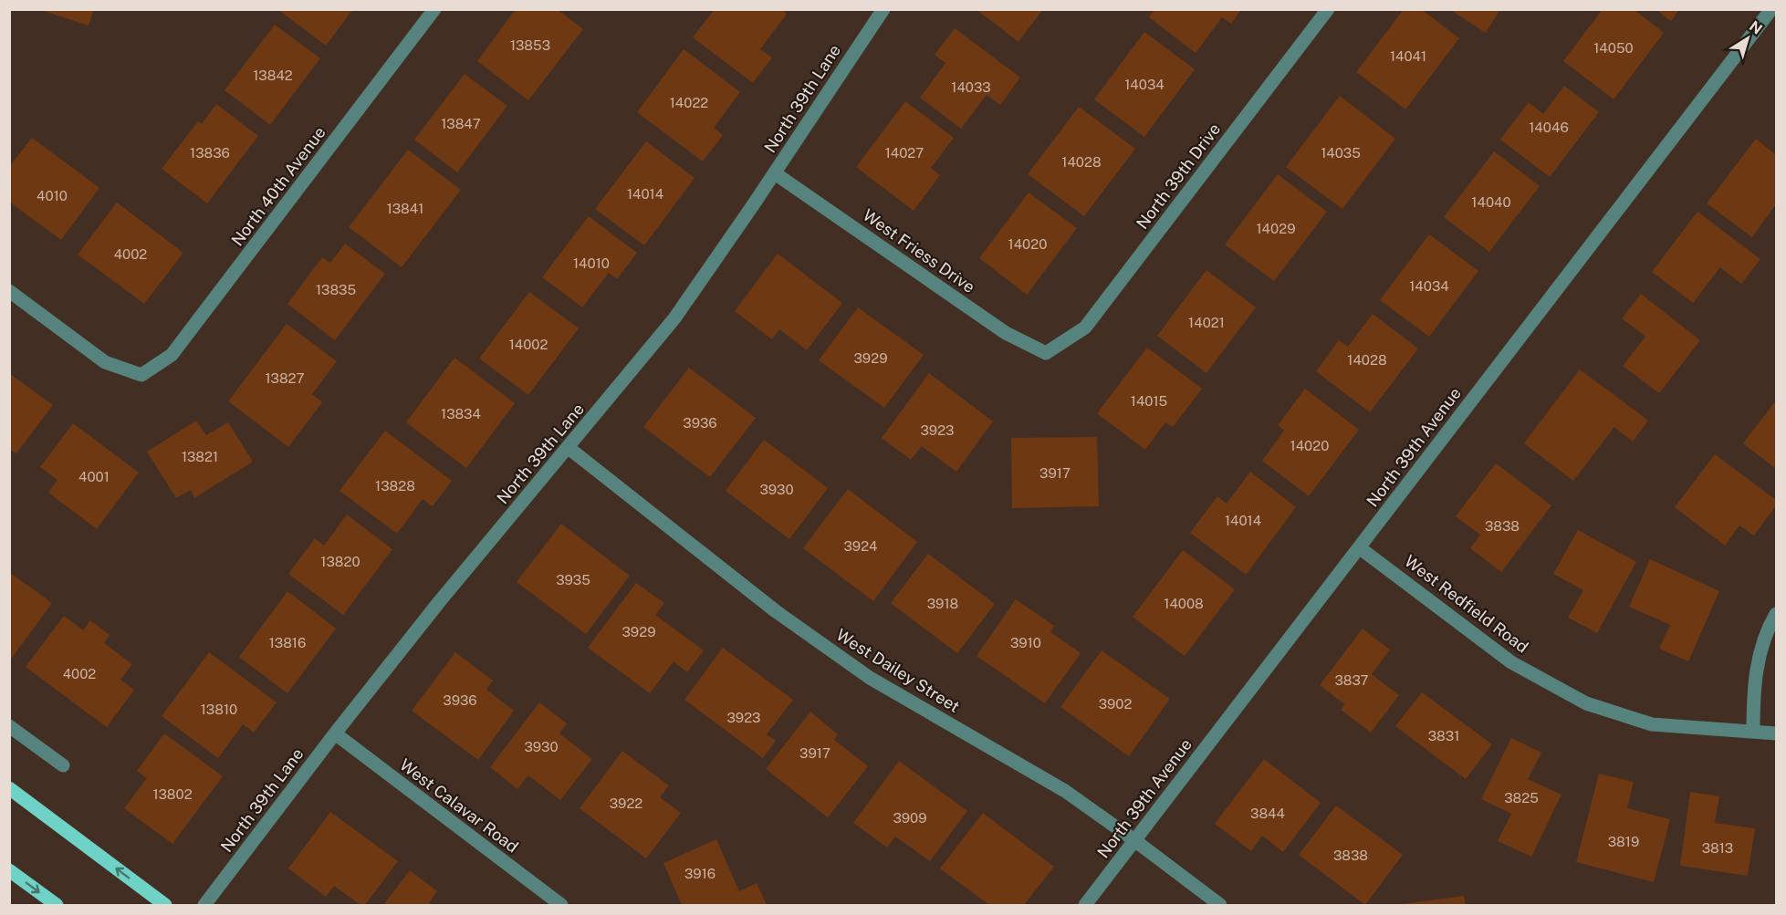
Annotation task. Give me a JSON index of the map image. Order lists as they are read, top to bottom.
{
  "streets": {
    "street": [
      "North 39th Lane",
      "North 39th Drive",
      "North 40th Avenue",
      "West Friess Drive",
      "North 39th Avenue",
      "West Redfield Road",
      "West Dailey Street",
      "West Calavar Road"
    ]
  },
  "crossings": [
    ["North 39th Lane", "West Friess Drive"],
    ["North 39th Lane", "West Dailey Street"],
    ["North 39th Lane", "West Calavar Road"],
    ["North 39th Drive", "West Friess Drive"],
    ["North 39th Avenue", "West Redfield Road"],
    ["North 39th Avenue", "West Dailey Street"]
  ],
  "house_numbers": [
    "13853",
    "14050",
    "14041",
    "13842",
    "14034",
    "14033",
    "14022",
    "13847",
    "14046",
    "13836",
    "14027",
    "14035",
    "14028",
    "14014",
    "4010",
    "14040",
    "13841",
    "14029",
    "14020",
    "4002",
    "14010",
    "14034",
    "13835",
    "14021",
    "14002",
    "3929",
    "14028",
    "13827",
    "14015",
    "13834",
    "3936",
    "3923",
    "14020",
    "13821",
    "3917",
    "4001",
    "13828",
    "3930",
    "14014",
    "3838",
    "3924",
    "13820",
    "3935",
    "3918",
    "14008",
    "3929",
    "13816",
    "3910",
    "4002",
    "3837",
    "3936",
    "3902",
    "13810",
    "3923",
    "3831",
    "3930",
    "3917",
    "13802",
    "3825",
    "3922",
    "3844",
    "3909",
    "3819",
    "3813",
    "3838",
    "3916"
  ],
  "north": "top right"
}
